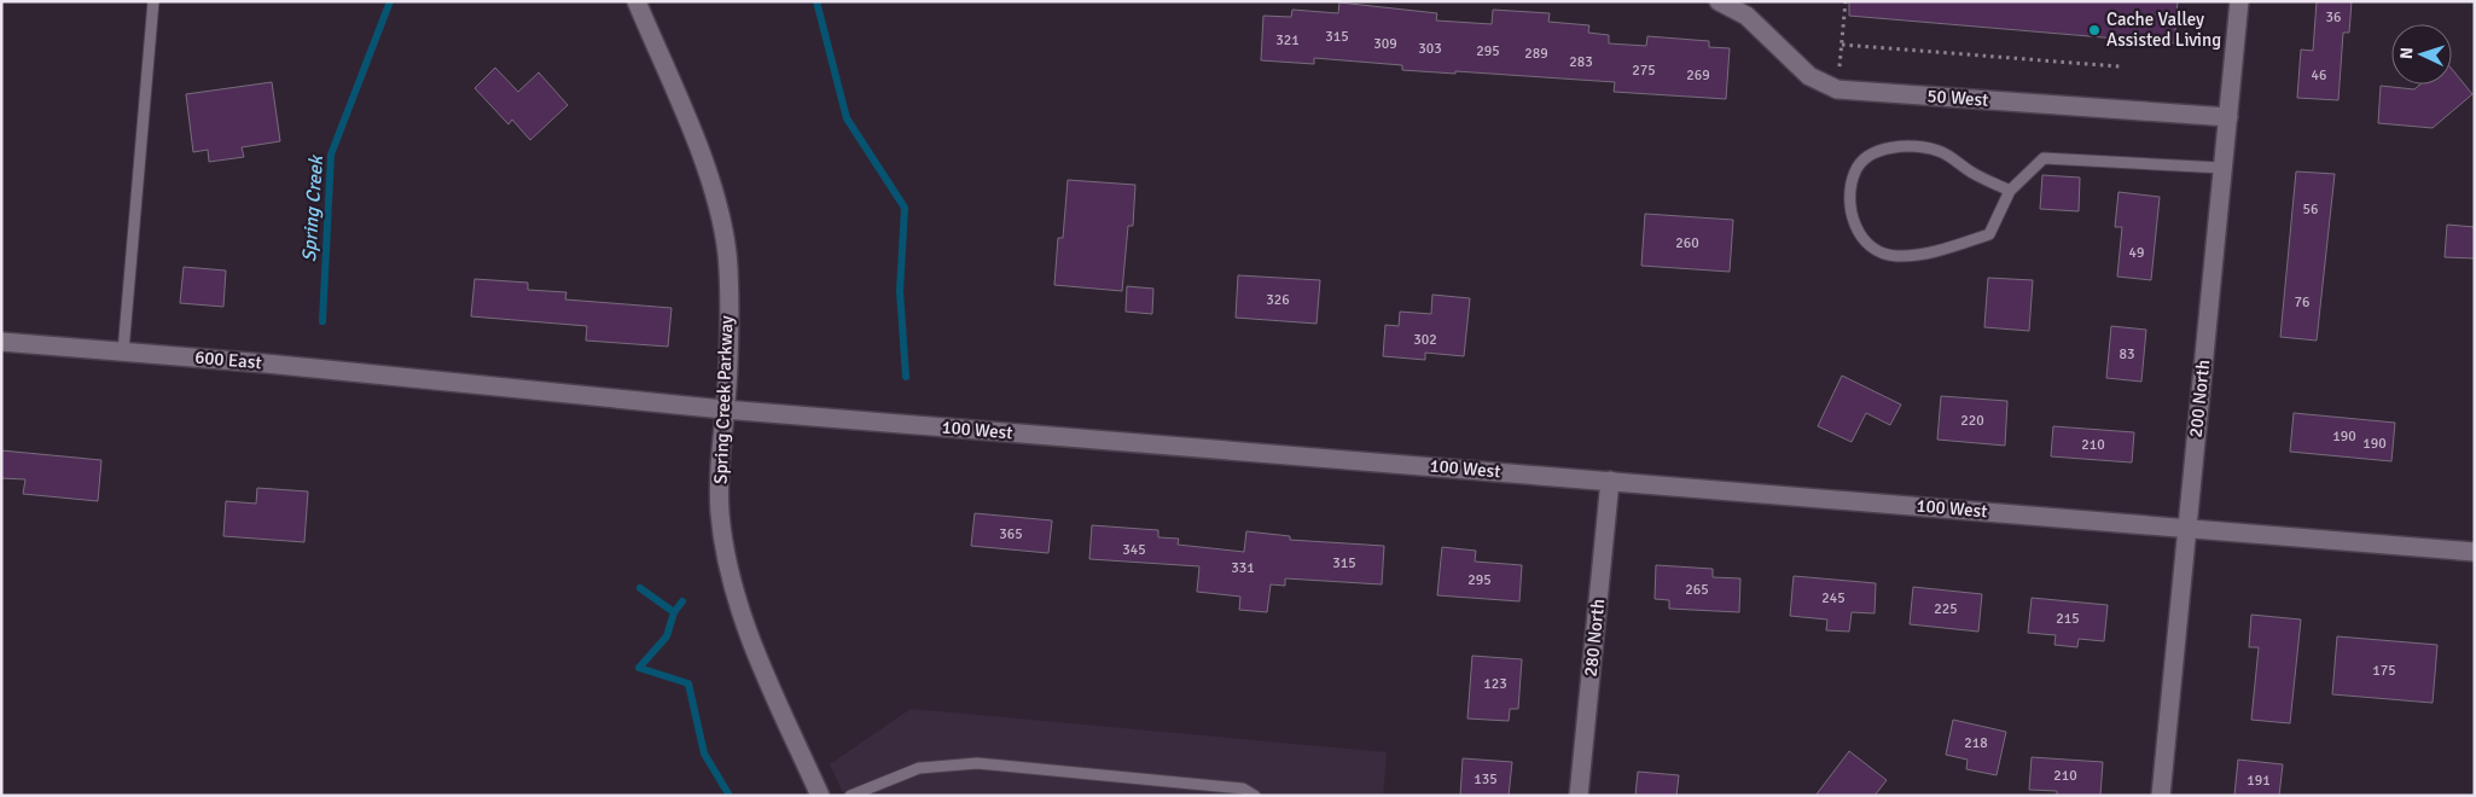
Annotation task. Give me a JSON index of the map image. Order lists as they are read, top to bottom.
{
  "streets": {
    "street": [
      "50 West",
      "600 East",
      "200 North",
      "Spring Creek Parkway",
      "100 West",
      "280 North"
    ]
  },
  "crossings": [
    ["50 West", "200 North"],
    ["600 East", "100 West"],
    ["200 North", "100 West"],
    ["Spring Creek Parkway", "100 West"],
    ["100 West", "280 North"]
  ],
  "water": ["Spring Creek"],
  "places": ["Cache Valley Assisted Living"],
  "house_numbers": [
    "36",
    "315",
    "321",
    "309",
    "303",
    "295",
    "289",
    "283",
    "275",
    "269",
    "46",
    "56",
    "260",
    "49",
    "326",
    "76",
    "302",
    "83",
    "220",
    "190",
    "190",
    "210",
    "365",
    "345",
    "315",
    "331",
    "295",
    "265",
    "245",
    "225",
    "215",
    "175",
    "123",
    "218",
    "210",
    "135",
    "191"
  ],
  "north": "left"
}
